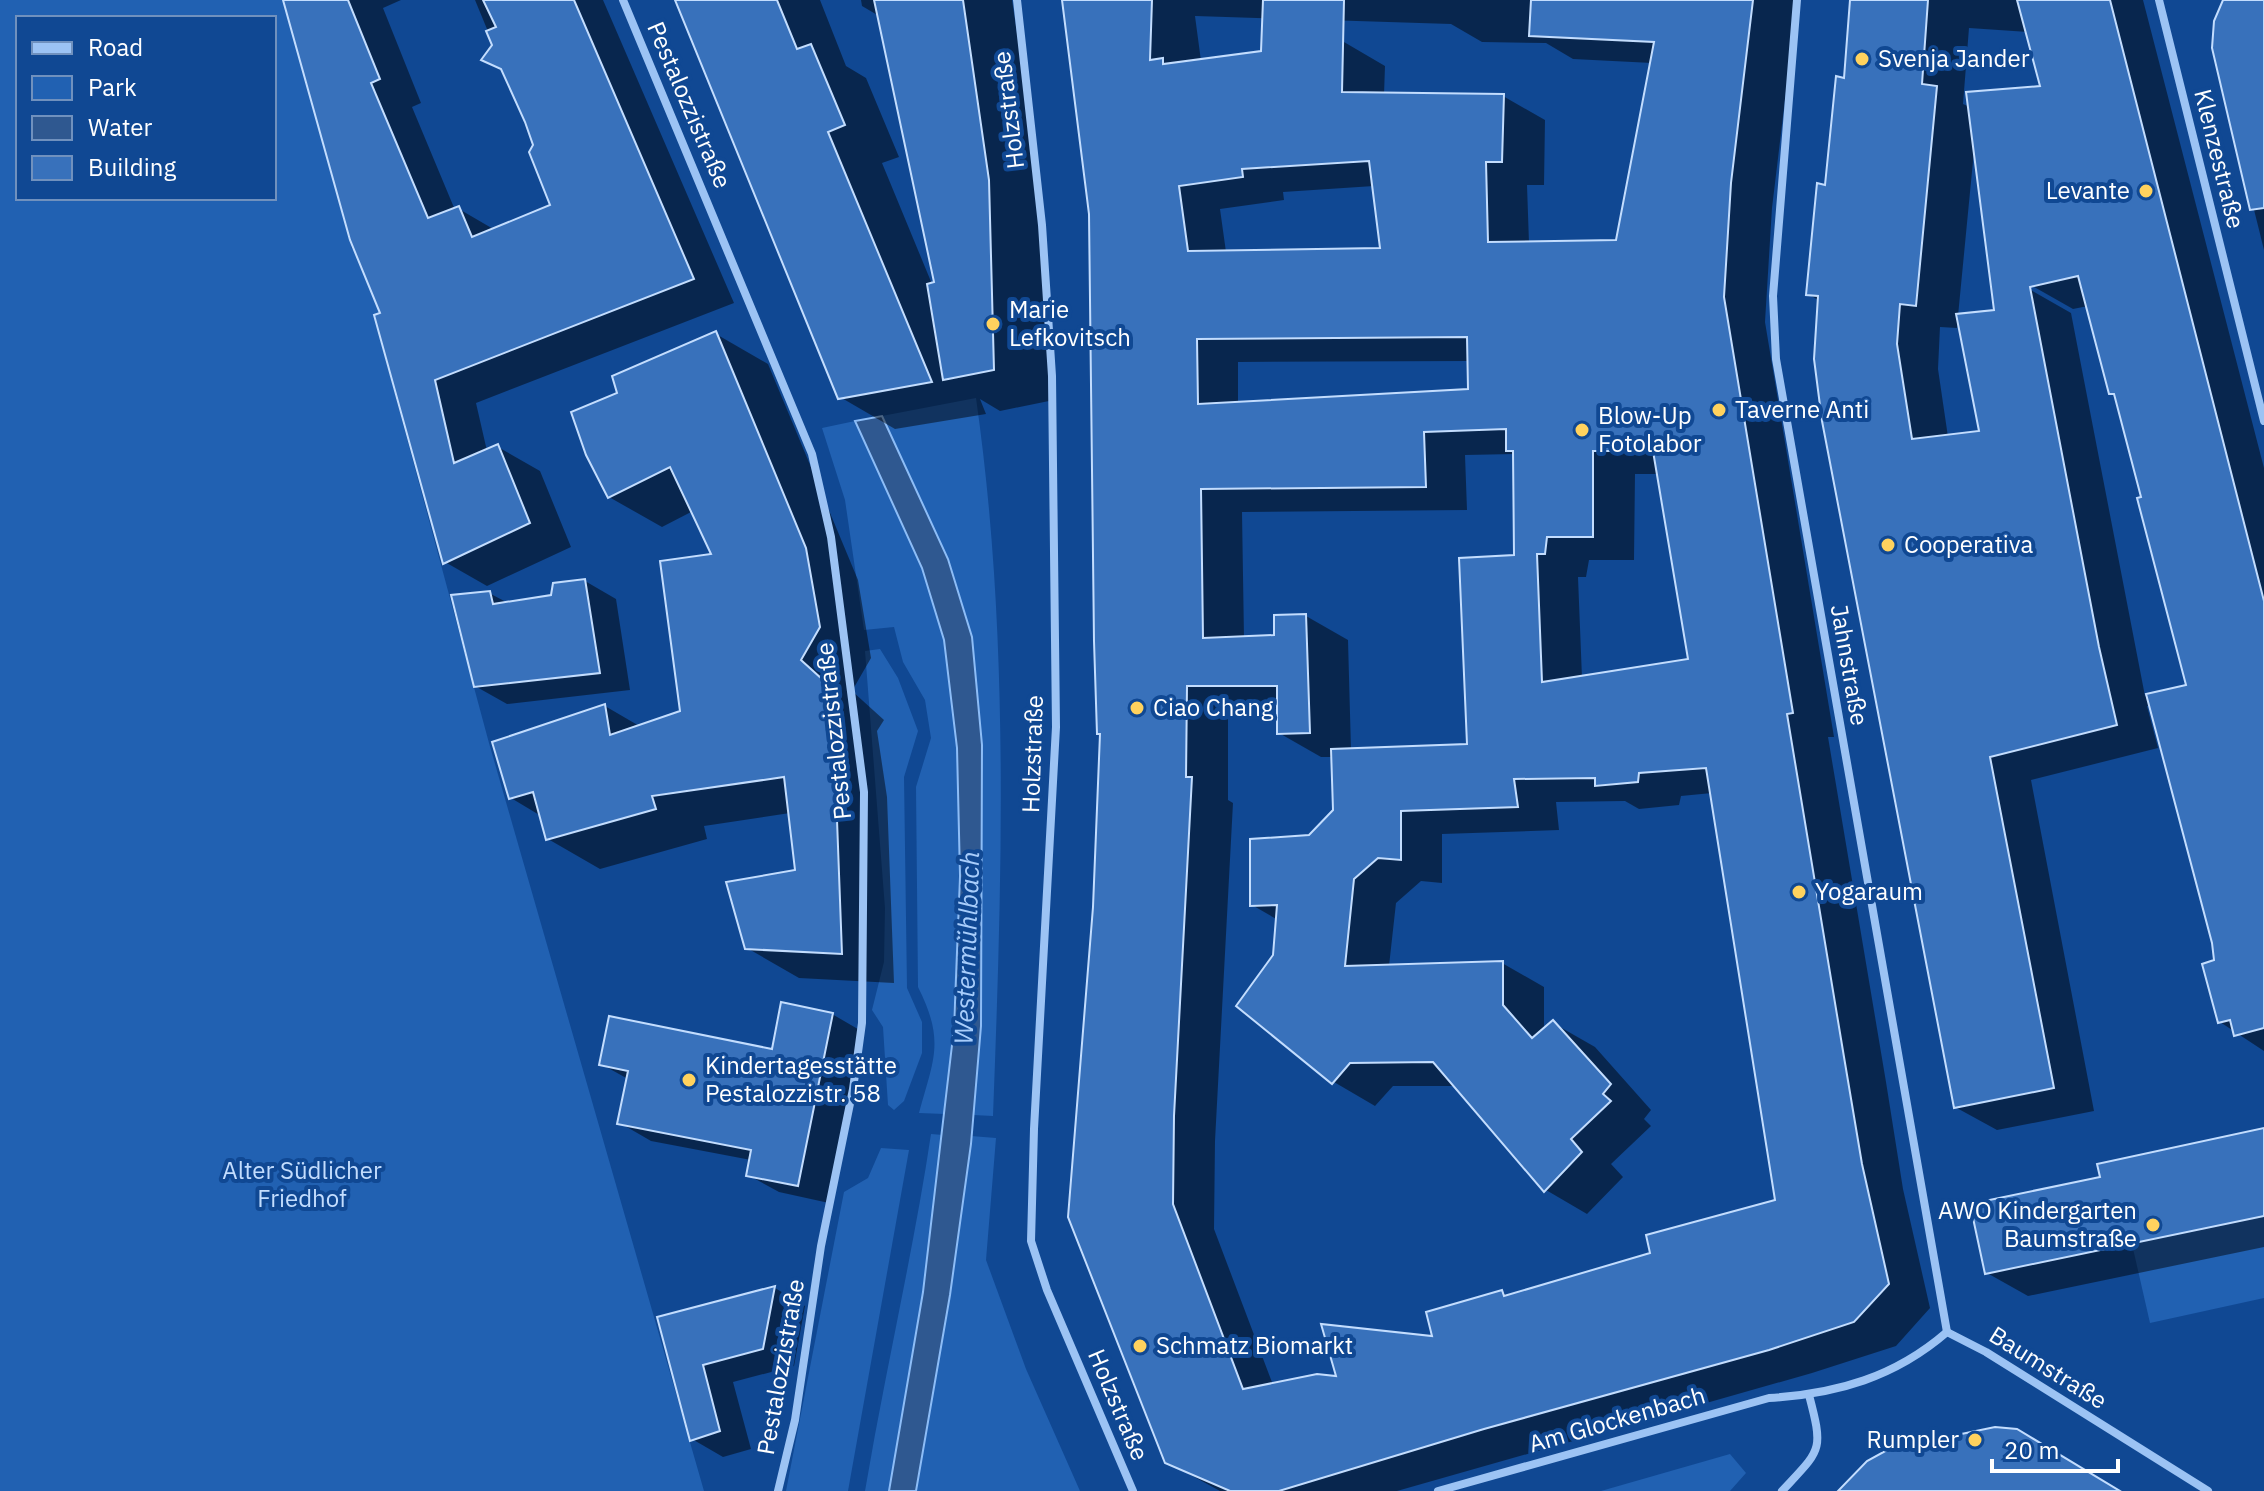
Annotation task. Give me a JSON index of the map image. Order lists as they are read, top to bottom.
{
  "streets": {
    "street": [
      "Pestalozzistraße",
      "Holzstraße",
      "Klenzestraße",
      "Jahnstraße",
      "Baumstraße",
      "Am Glockenbach"
    ]
  },
  "crossings": [
    ["Jahnstraße", "Baumstraße"],
    ["Jahnstraße", "Am Glockenbach"],
    ["Baumstraße", "Am Glockenbach"]
  ],
  "water": ["Westermühlbach"],
  "parks": ["Alter Südlicher Friedhof"],
  "places": [
    "Svenja Jander",
    "Levante",
    "Marie Lefkovitsch",
    "Taverne Anti",
    "Blow-Up Fotolabor",
    "Cooperativa",
    "Ciao Chang",
    "Yogaraum",
    "Kindertagesstätte Pestalozzistr. 58",
    "AWO Kindergarten Baumstraße",
    "Schmatz Biomarkt",
    "Rumpler"
  ],
  "legend": [
    "Road",
    "Park",
    "Water",
    "Building"
  ],
  "scale_bar": "20 m"
}
